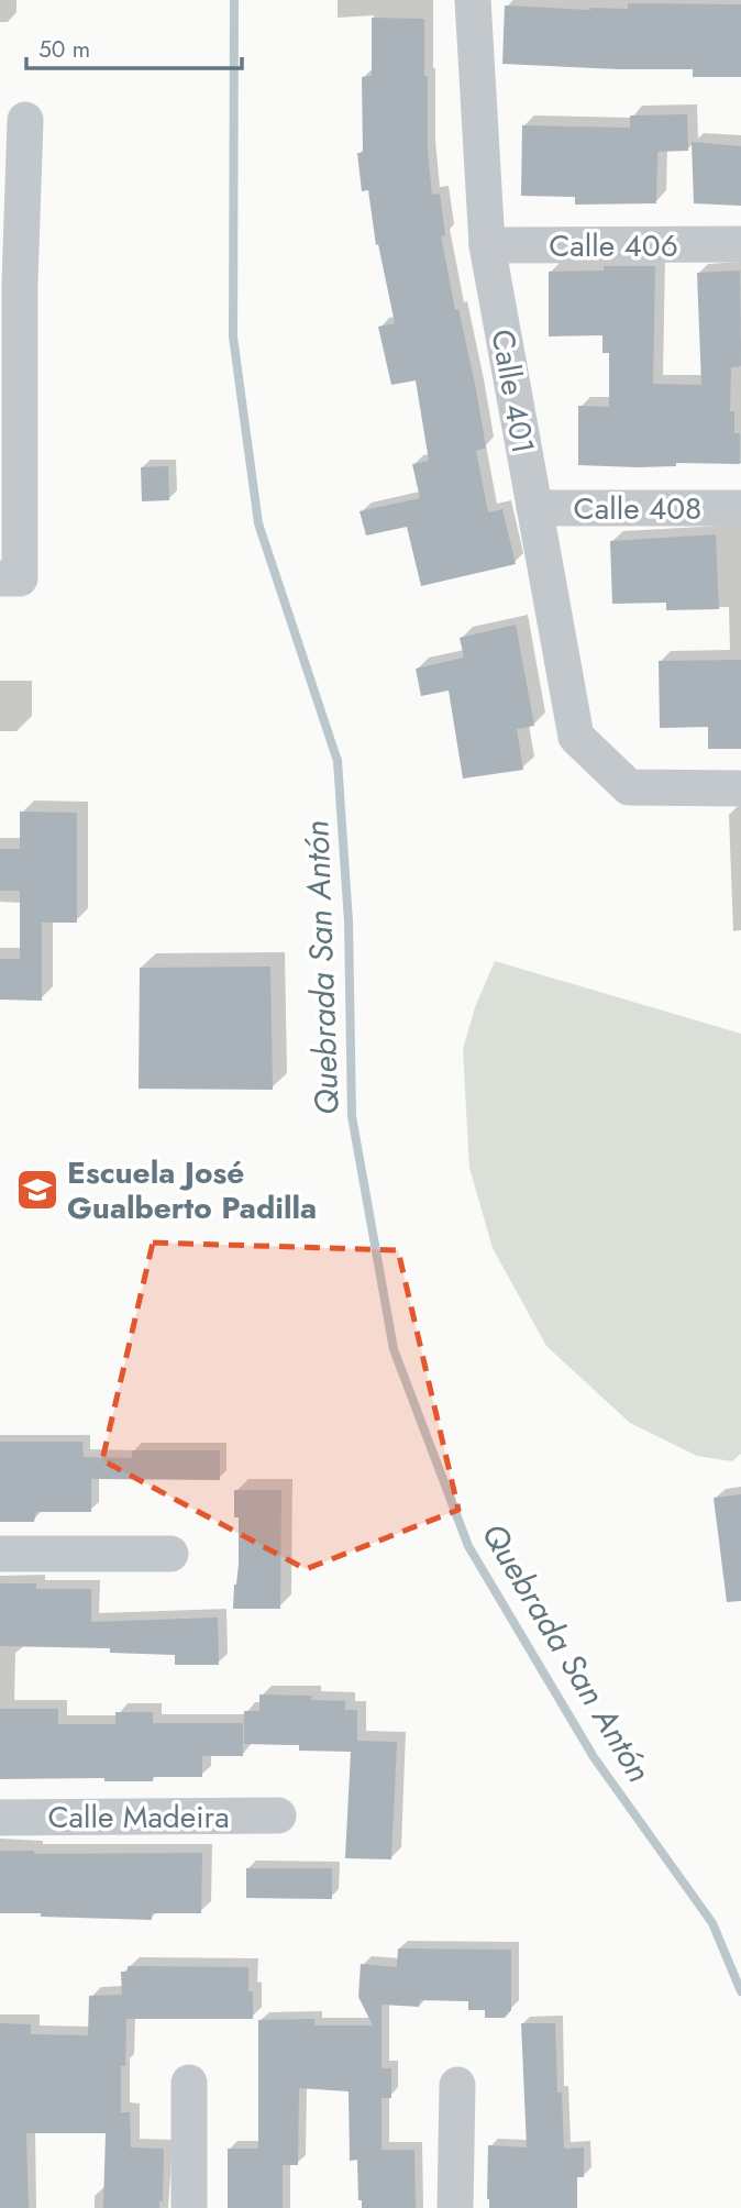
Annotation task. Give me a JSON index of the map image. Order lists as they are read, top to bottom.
{
  "streets": {
    "street": [
      "Calle 406",
      "Calle 401",
      "Calle 408",
      "Calle Madeira"
    ]
  },
  "crossings": [
    ["Calle 406", "Calle 401"],
    ["Calle 401", "Calle 408"]
  ],
  "water": ["Quebrada San Antón"],
  "places": {
    "school or university": ["Escuela José Gualberto Padilla"]
  },
  "scale_bar": "50 m"
}
